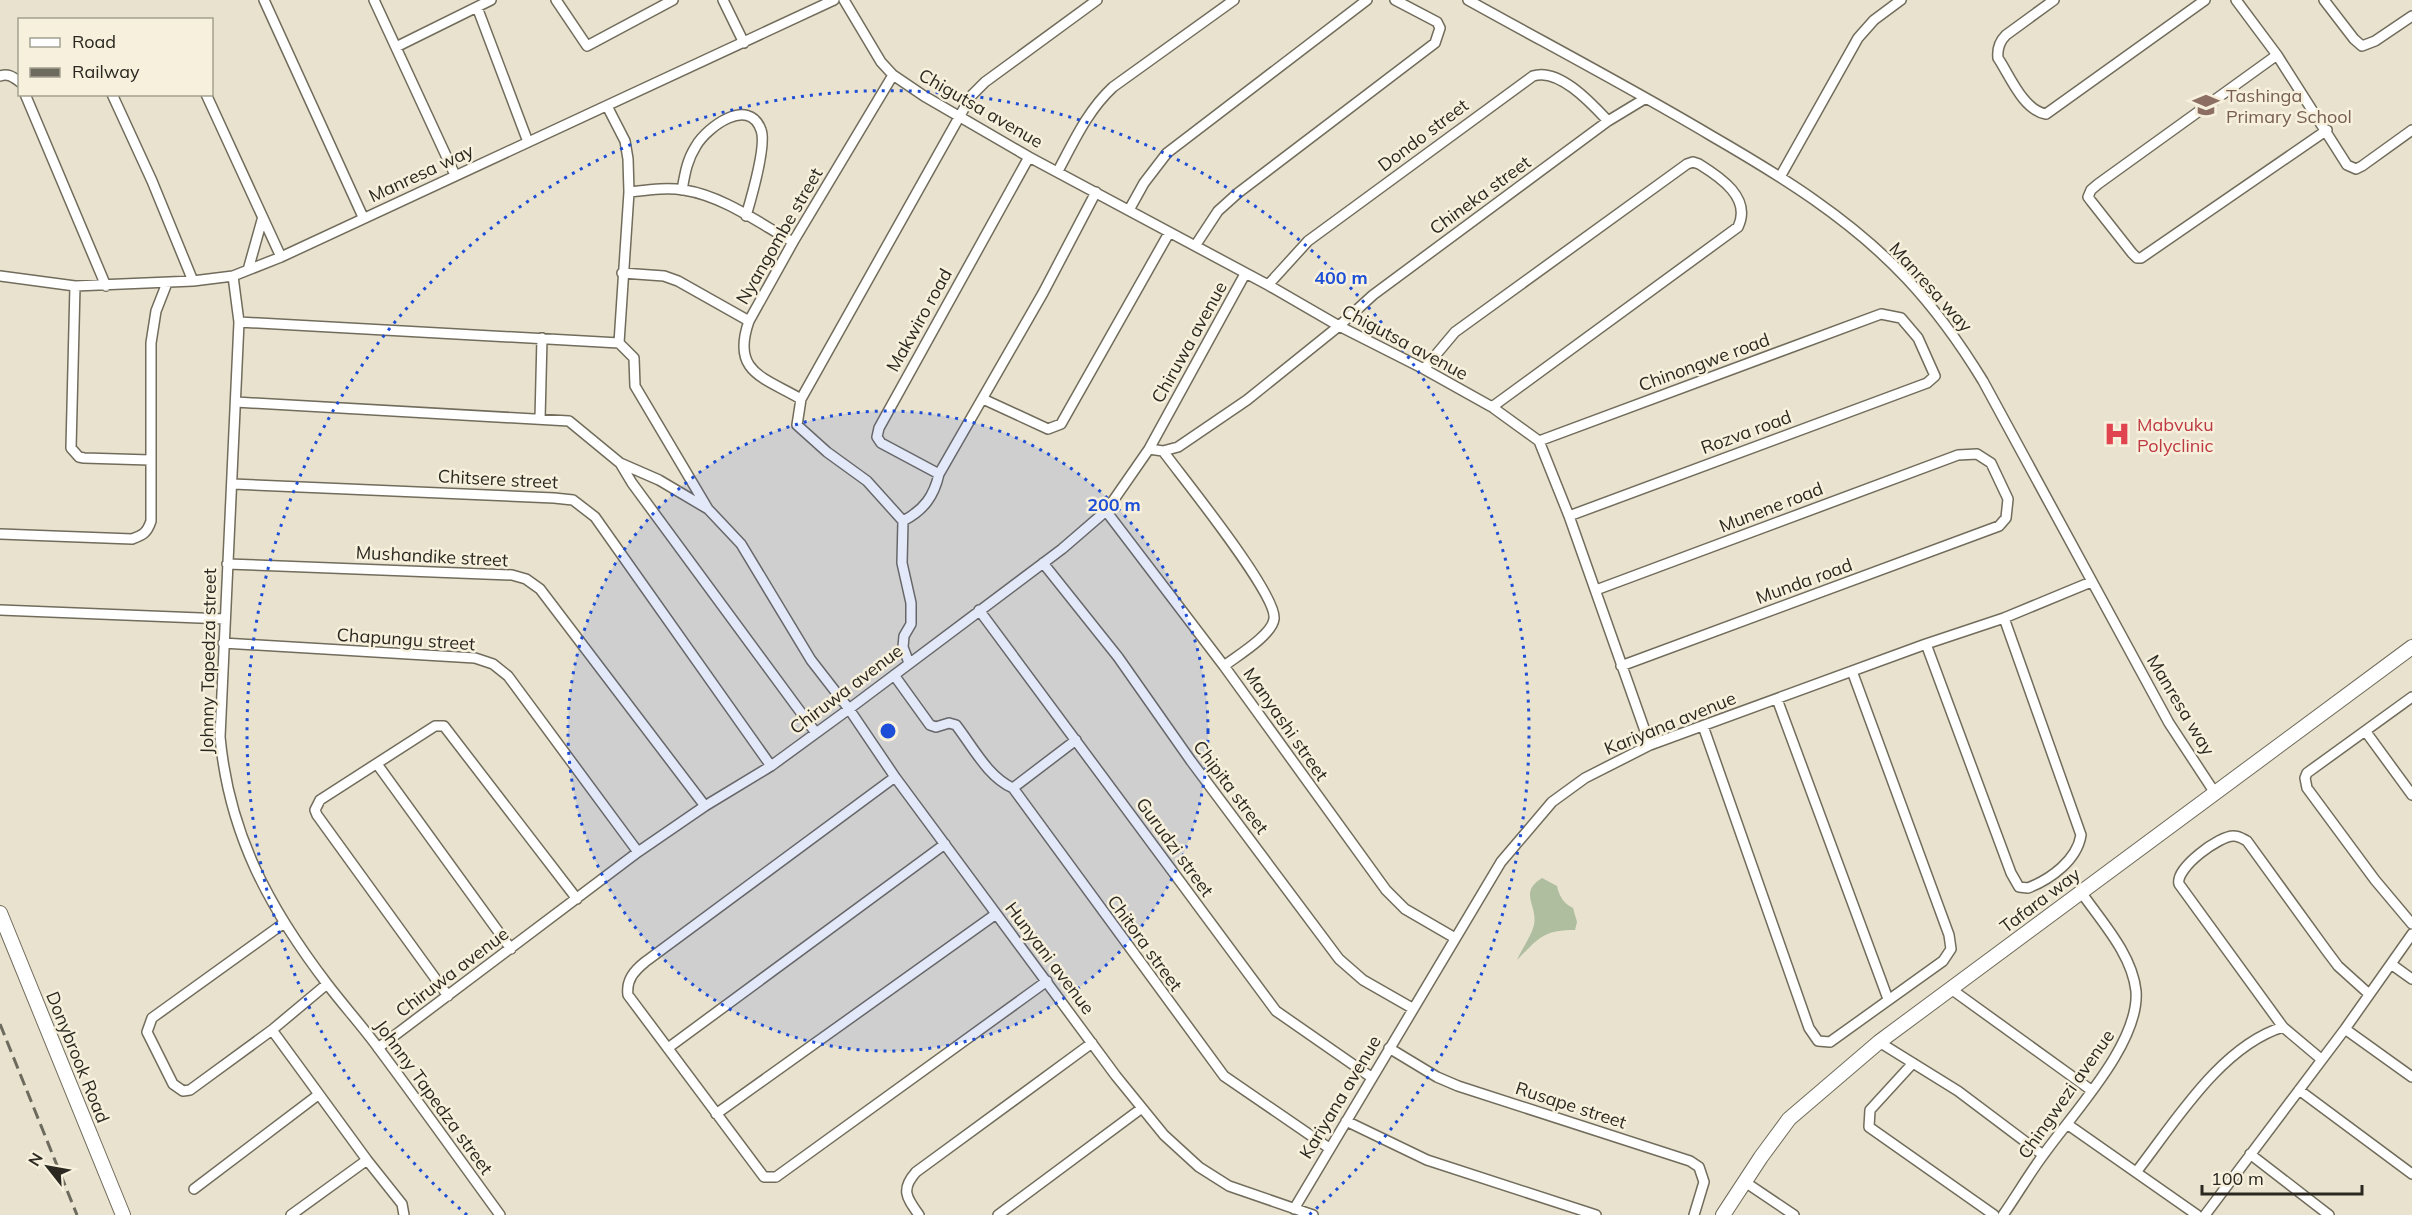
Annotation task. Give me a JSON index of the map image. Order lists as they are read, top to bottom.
{
  "streets": {
    "street": [
      "Chigutsa avenue",
      "Dondo street",
      "Manresa way",
      "Chineka street",
      "Nyangombe street",
      "Makwiro road",
      "Chiruwa avenue",
      "Chinongwe road",
      "Rozva road",
      "Chitsere street",
      "Munene road",
      "Mushandike street",
      "Munda road",
      "Chapungu street",
      "Johnny Tapedza street",
      "Kariyana avenue",
      "Manyashi street",
      "Chipita street",
      "Gurudzi street",
      "Tafara way",
      "Chitora street",
      "Hunyani avenue",
      "Donybrook Road",
      "Chingwezi avenue",
      "Rusape street"
    ]
  },
  "crossings": [
    ["Chigutsa avenue", "Dondo street"],
    ["Chigutsa avenue", "Chineka street"],
    ["Chigutsa avenue", "Nyangombe street"],
    ["Chigutsa avenue", "Makwiro road"],
    ["Chigutsa avenue", "Chiruwa avenue"],
    ["Chigutsa avenue", "Chinongwe road"],
    ["Dondo street", "Chineka street"],
    ["Manresa way", "Chineka street"],
    ["Manresa way", "Johnny Tapedza street"],
    ["Manresa way", "Kariyana avenue"],
    ["Manresa way", "Tafara way"],
    ["Chiruwa avenue", "Chitsere street"],
    ["Chiruwa avenue", "Mushandike street"],
    ["Chiruwa avenue", "Chapungu street"],
    ["Chiruwa avenue", "Johnny Tapedza street"],
    ["Chiruwa avenue", "Manyashi street"],
    ["Chiruwa avenue", "Chipita street"],
    ["Chiruwa avenue", "Gurudzi street"],
    ["Chiruwa avenue", "Chitora street"],
    ["Chiruwa avenue", "Hunyani avenue"],
    ["Chinongwe road", "Rozva road"],
    ["Chitsere street", "Johnny Tapedza street"],
    ["Munene road", "Munda road"],
    ["Mushandike street", "Johnny Tapedza street"],
    ["Chapungu street", "Johnny Tapedza street"],
    ["Kariyana avenue", "Manyashi street"],
    ["Kariyana avenue", "Chipita street"],
    ["Kariyana avenue", "Gurudzi street"],
    ["Kariyana avenue", "Chitora street"],
    ["Kariyana avenue", "Hunyani avenue"],
    ["Kariyana avenue", "Rusape street"],
    ["Tafara way", "Chingwezi avenue"]
  ],
  "places": {
    "school or university": ["Tashinga Primary School"],
    "hospital": ["Mabvuku Polyclinic"]
  },
  "legend": ["Road", "Railway"],
  "scale_bar": "100 m",
  "north": "top left",
  "rings": ["400 m", "200 m"]
}
